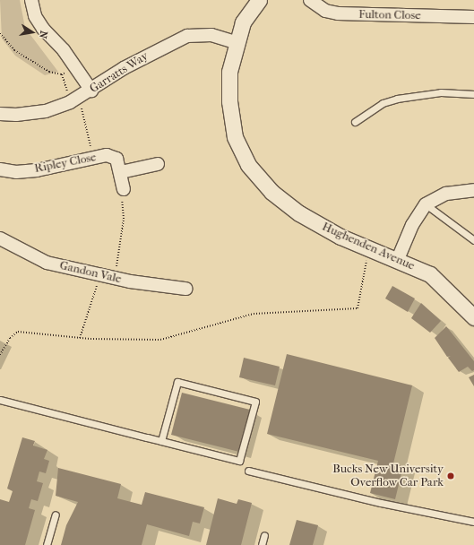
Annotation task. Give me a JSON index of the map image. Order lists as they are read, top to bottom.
{
  "streets": {
    "street": [
      "Fulton Close",
      "Garratts Way",
      "Ripley Close",
      "Hughenden Avenue",
      "Gandon Vale"
    ]
  },
  "crossings": [
    ["Garratts Way", "Hughenden Avenue"]
  ],
  "places": ["Bucks New University Overflow Car Park"],
  "north": "right"
}
